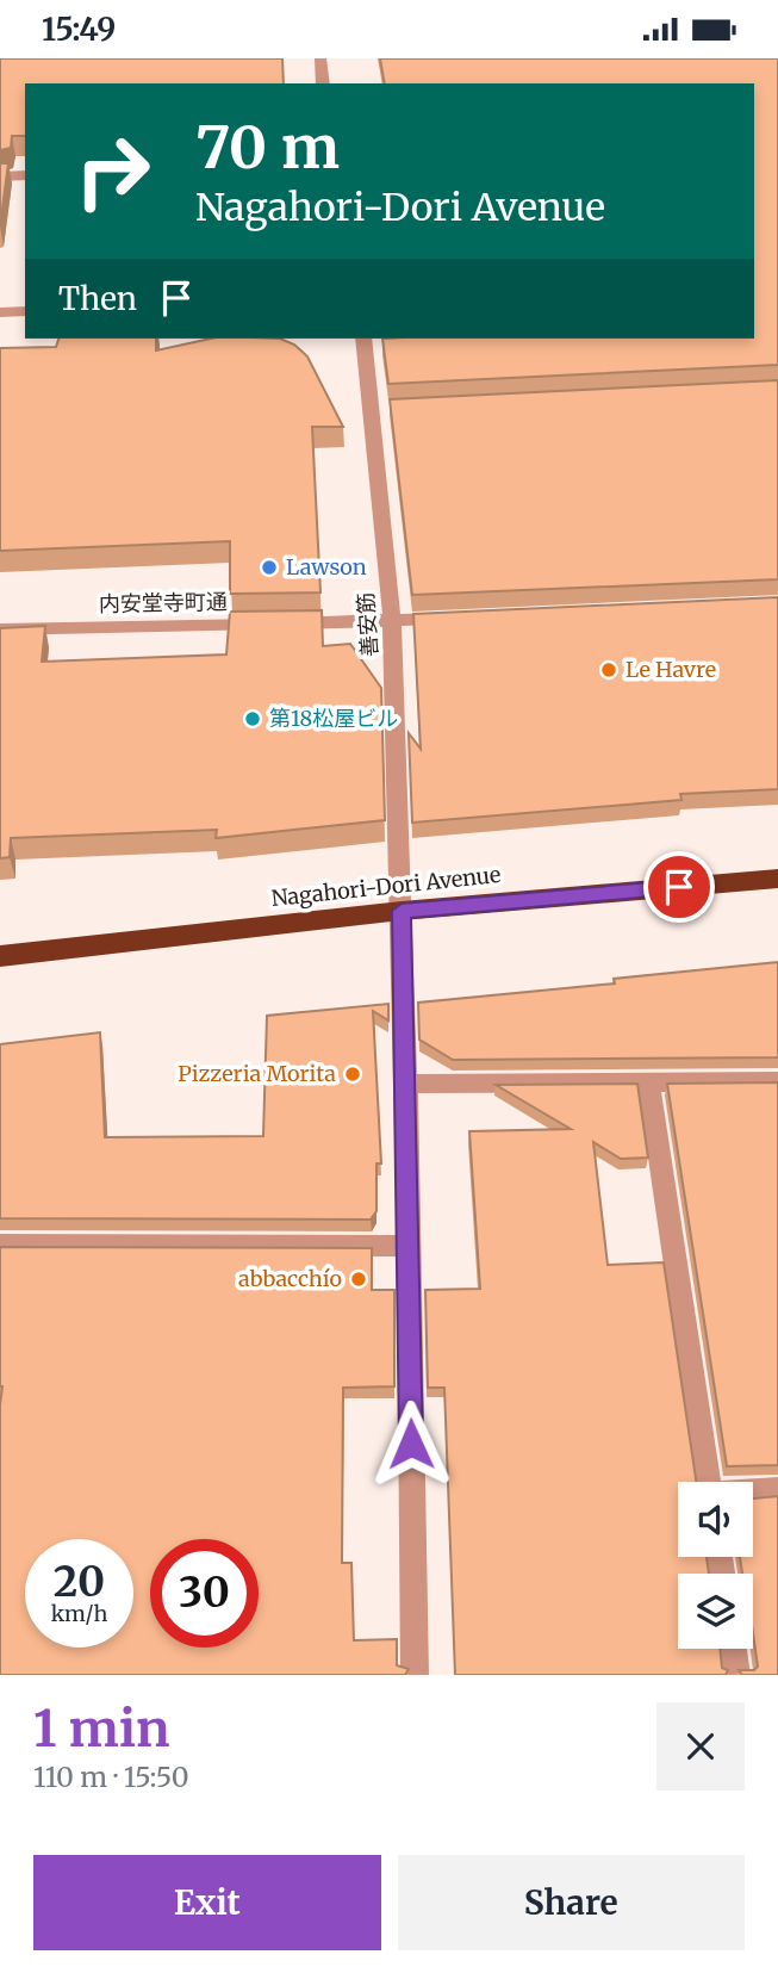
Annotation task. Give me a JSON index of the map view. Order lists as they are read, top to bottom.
{
  "streets": {
    "highway": ["Nagahori-Dori Avenue"],
    "street": ["内安堂寺町通", "善安筋"]
  },
  "crossings": [
    ["内安堂寺町通", "善安筋"],
    ["善安筋", "Nagahori-Dori Avenue"]
  ],
  "places": [
    "Lawson",
    "Le Havre",
    "第18松屋ビル",
    "Pizzeria Morita",
    "abbacchío"
  ],
  "page": {
    "status": "15:49",
    "turn": ["70 m", "Nagahori-Dori Avenue"],
    "then": "Then",
    "speed": "20 km/h",
    "limit": "30",
    "heading": ["1 min", "110 m · 15:50"],
    "buttons": ["Exit", "Share"]
  }
}
